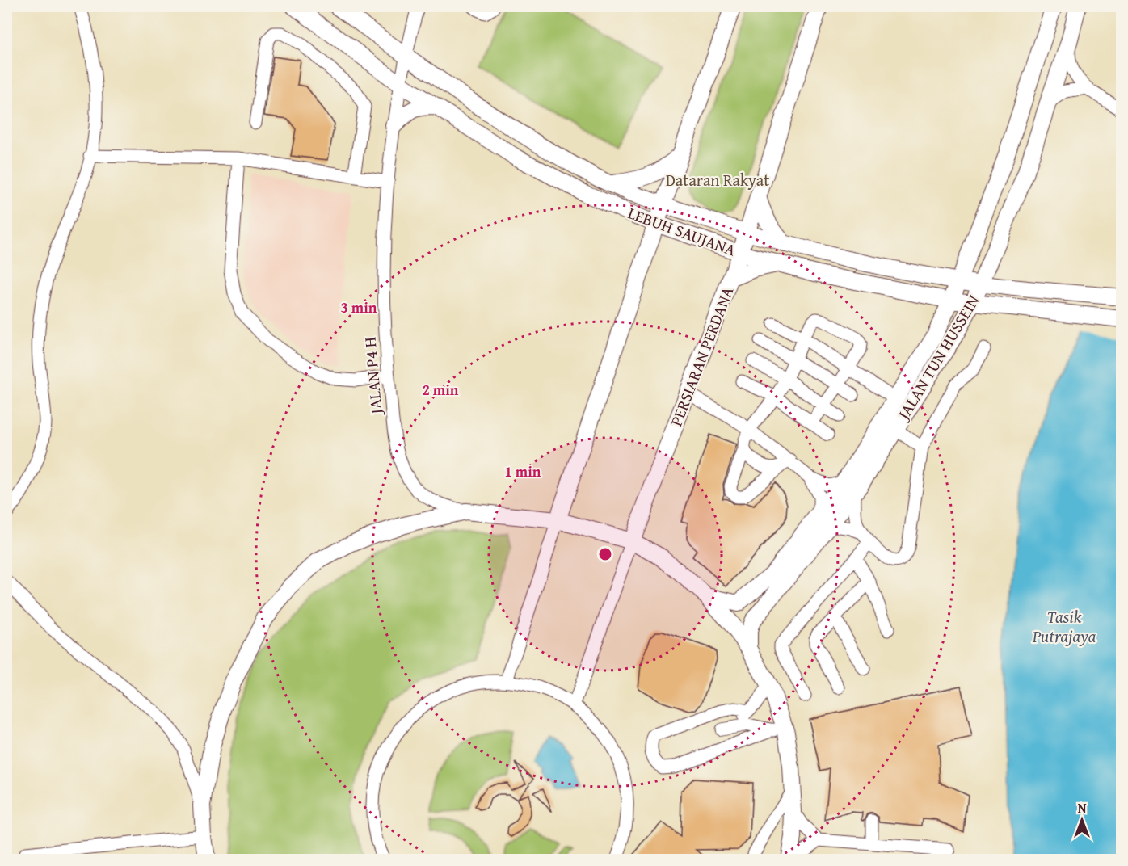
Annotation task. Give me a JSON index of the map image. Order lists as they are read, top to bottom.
{
  "streets": {
    "main road": ["LEBUH SAUJANA", "PERSIARAN PERDANA", "JALAN TUN HUSSEIN"],
    "street": ["JALAN P4 H"]
  },
  "crossings": [
    ["LEBUH SAUJANA", "PERSIARAN PERDANA"],
    ["LEBUH SAUJANA", "JALAN TUN HUSSEIN"],
    ["LEBUH SAUJANA", "JALAN P4 H"]
  ],
  "water": ["Tasik Putrajaya"],
  "parks": ["Dataran Rakyat"],
  "north": "top",
  "rings": ["3 min", "2 min", "1 min"]
}
